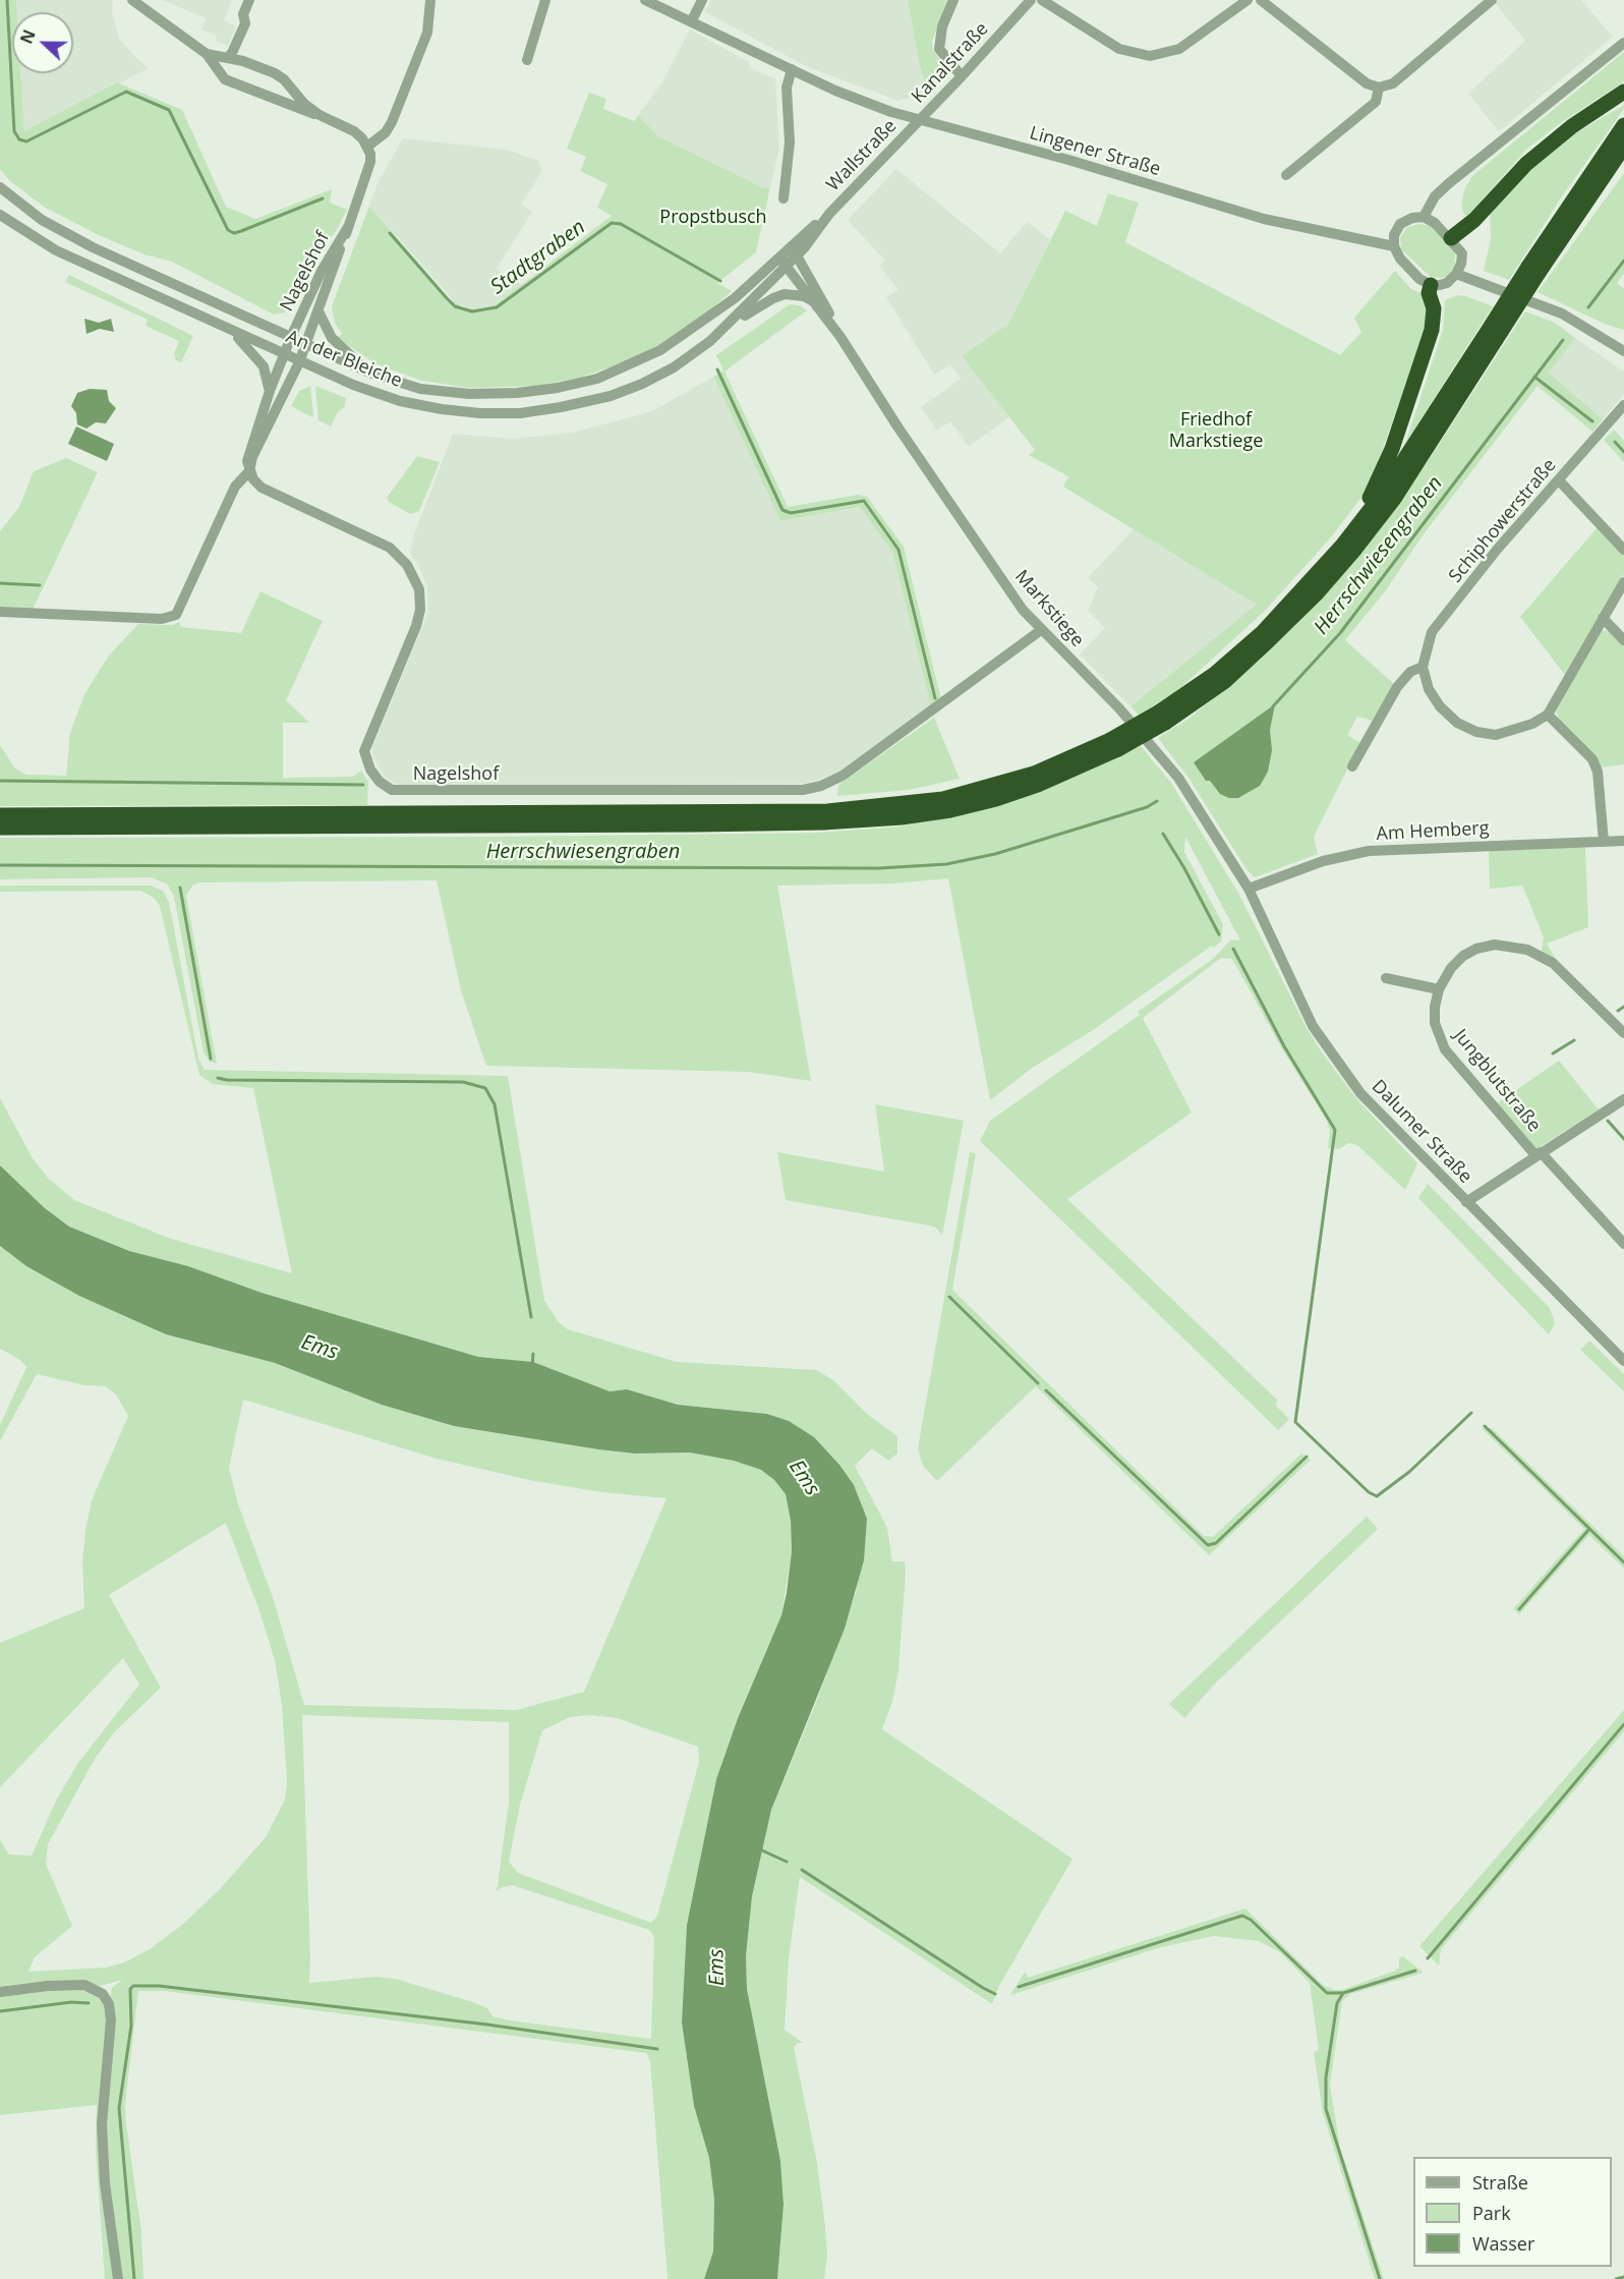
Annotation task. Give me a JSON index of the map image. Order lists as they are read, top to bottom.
{
  "streets": {
    "street": [
      "Kanalstraße",
      "Lingener Straße",
      "Wallstraße",
      "Nagelshof",
      "An der Bleiche",
      "Schiphowerstraße",
      "Markstiege",
      "Am Hemberg",
      "Jungblutstraße",
      "Dalumer Straße"
    ]
  },
  "crossings": [
    ["Kanalstraße", "Lingener Straße"],
    ["Kanalstraße", "Wallstraße"],
    ["Lingener Straße", "Wallstraße"],
    ["Wallstraße", "An der Bleiche"],
    ["Wallstraße", "Markstiege"],
    ["Nagelshof", "An der Bleiche"],
    ["Nagelshof", "Markstiege"],
    ["An der Bleiche", "Markstiege"],
    ["Markstiege", "Am Hemberg"],
    ["Markstiege", "Dalumer Straße"],
    ["Am Hemberg", "Dalumer Straße"]
  ],
  "water": ["Stadtgraben", "Herrschwiesengraben", "Ems"],
  "parks": ["Propstbusch", "Friedhof Markstiege"],
  "legend": ["Straße", "Park", "Wasser"],
  "north": "left"
}
